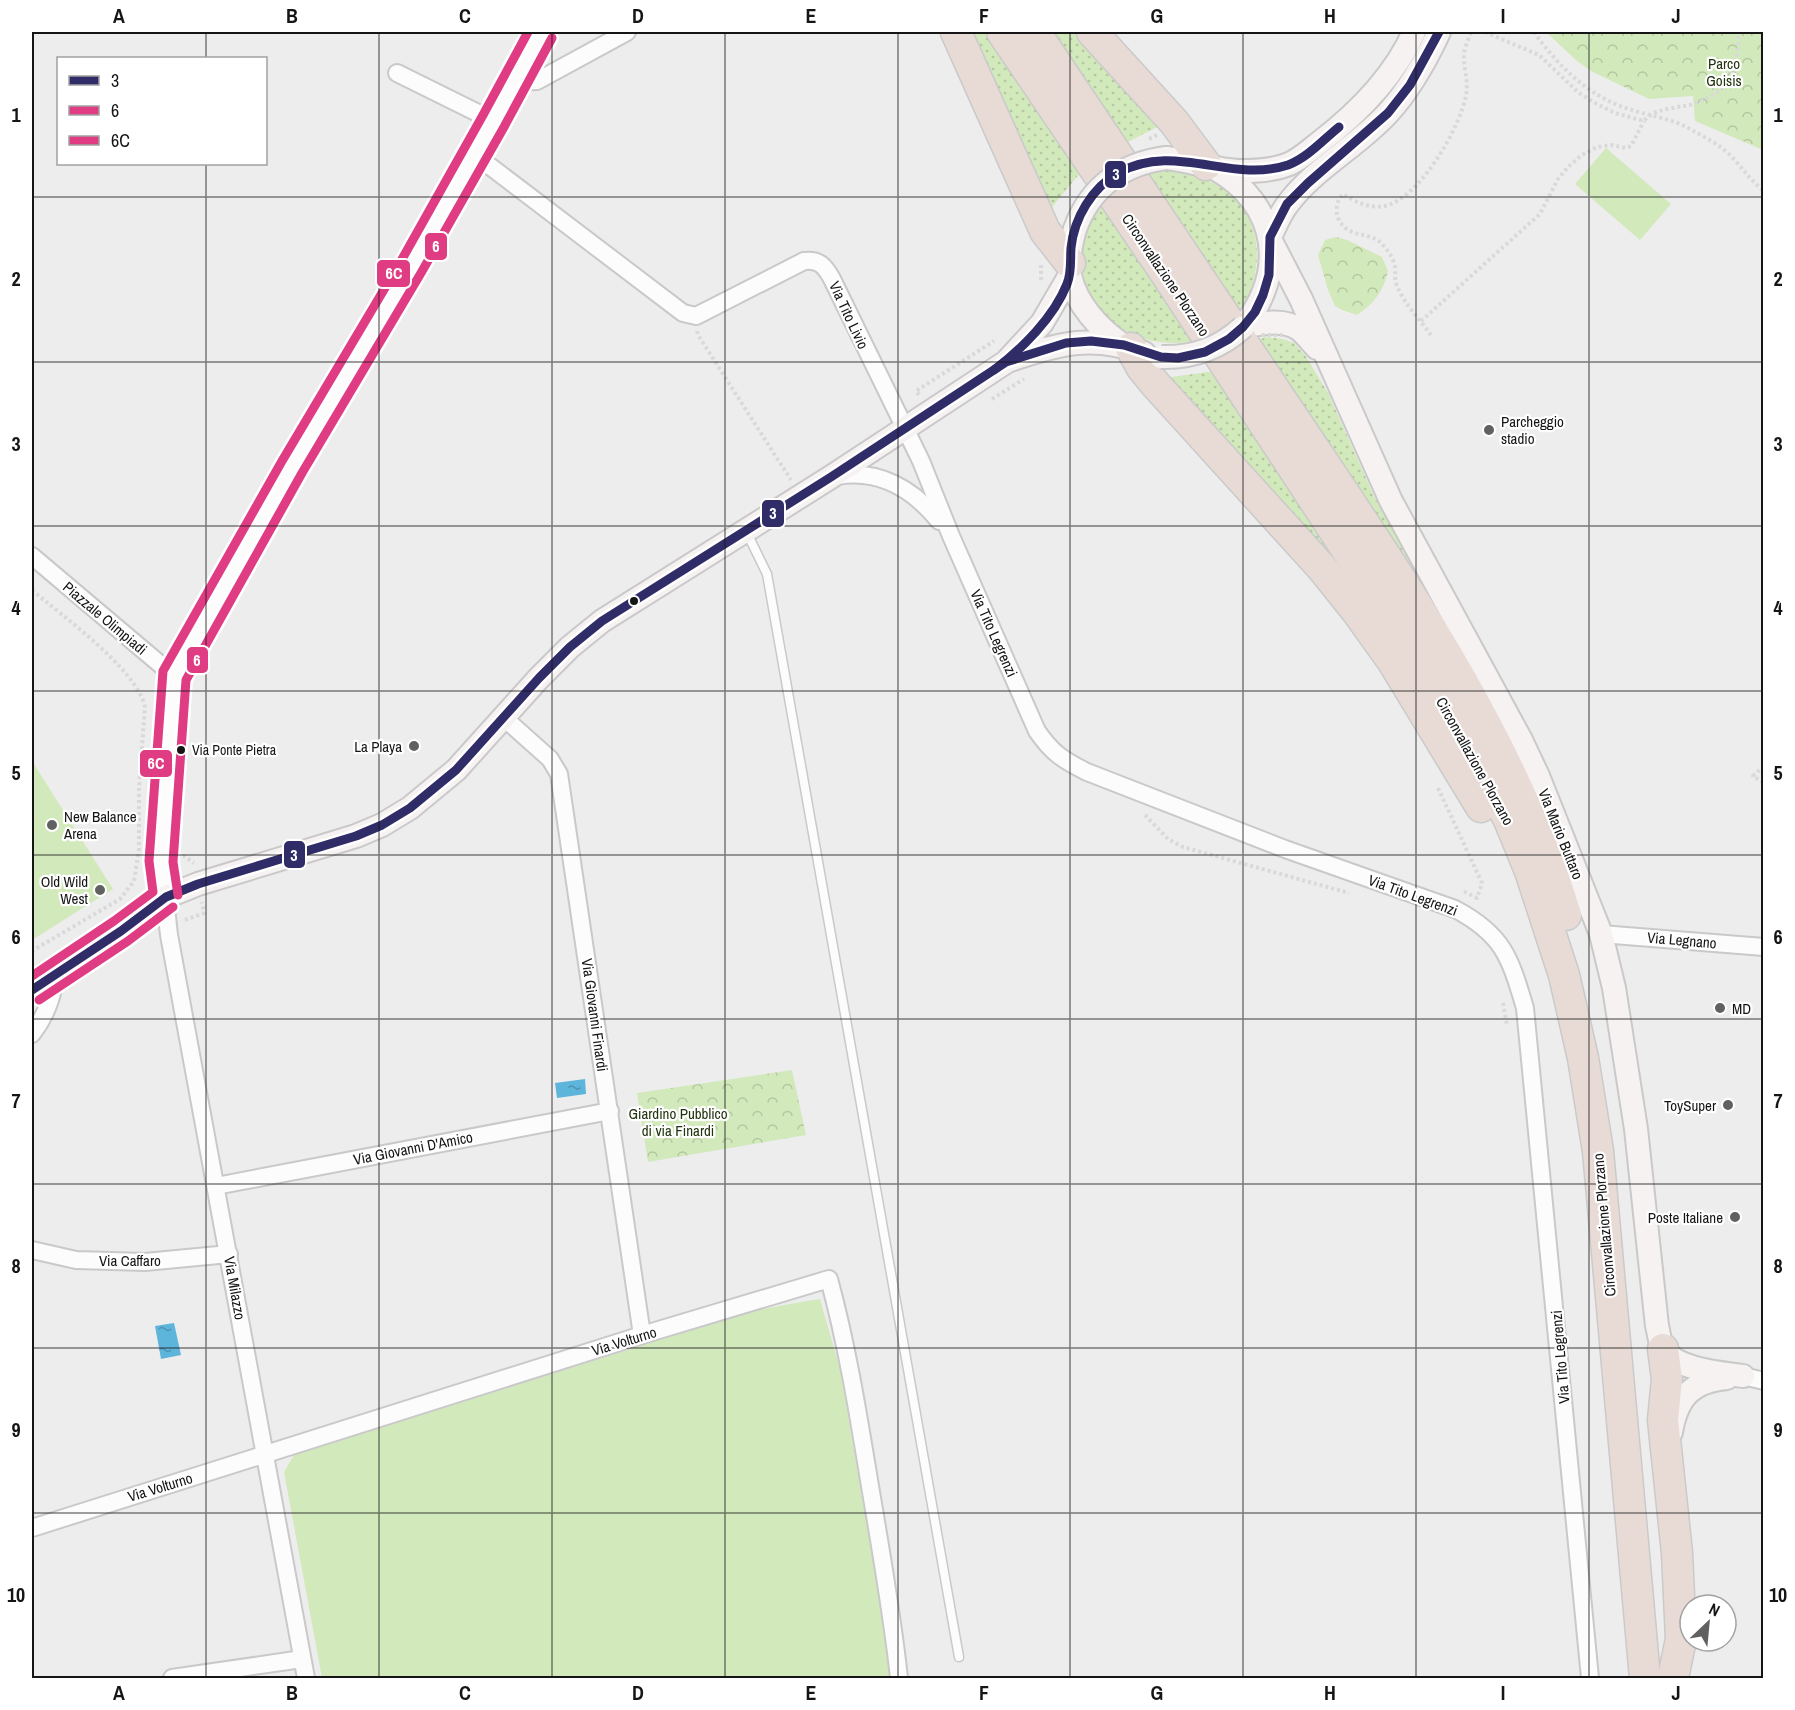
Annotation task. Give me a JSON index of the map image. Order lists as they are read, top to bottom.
{
  "streets": {
    "highway": ["Circonvallazione Plorzano"],
    "street": [
      "Via Tito Livio",
      "Piazzale Olimpiadi",
      "Via Tito Legrenzi",
      "Via Mario Buttaro",
      "Via Legnano",
      "Via Giovanni Finardi",
      "Via Giovanni D'Amico",
      "Via Caffaro",
      "Via Milazzo",
      "Via Volturno"
    ]
  },
  "crossings": [
    ["Via Tito Livio", "Via Tito Legrenzi"],
    ["Via Mario Buttaro", "Via Legnano"],
    ["Via Giovanni Finardi", "Via Giovanni D'Amico"],
    ["Via Giovanni Finardi", "Via Volturno"],
    ["Via Giovanni D'Amico", "Via Milazzo"],
    ["Via Caffaro", "Via Milazzo"],
    ["Via Milazzo", "Via Volturno"]
  ],
  "parks": ["Parco Goisis", "Giardino Pubblico di via Finardi"],
  "places": [
    "Parcheggio stadio",
    "La Playa",
    "Via Ponte Pietra",
    "New Balance Arena",
    "Old Wild West",
    "MD",
    "ToySuper",
    "Poste Italiane"
  ],
  "lines": ["transit line 3", "transit line 6C", "transit line 6"],
  "legend": ["3", "6", "6C"],
  "north": "top right",
  "grid": {
    "columns": [
      "A",
      "B",
      "C",
      "D",
      "E",
      "F",
      "G",
      "H",
      "I",
      "J"
    ],
    "rows": [
      "1",
      "2",
      "3",
      "4",
      "5",
      "6",
      "7",
      "8",
      "9",
      "10"
    ]
  }
}
